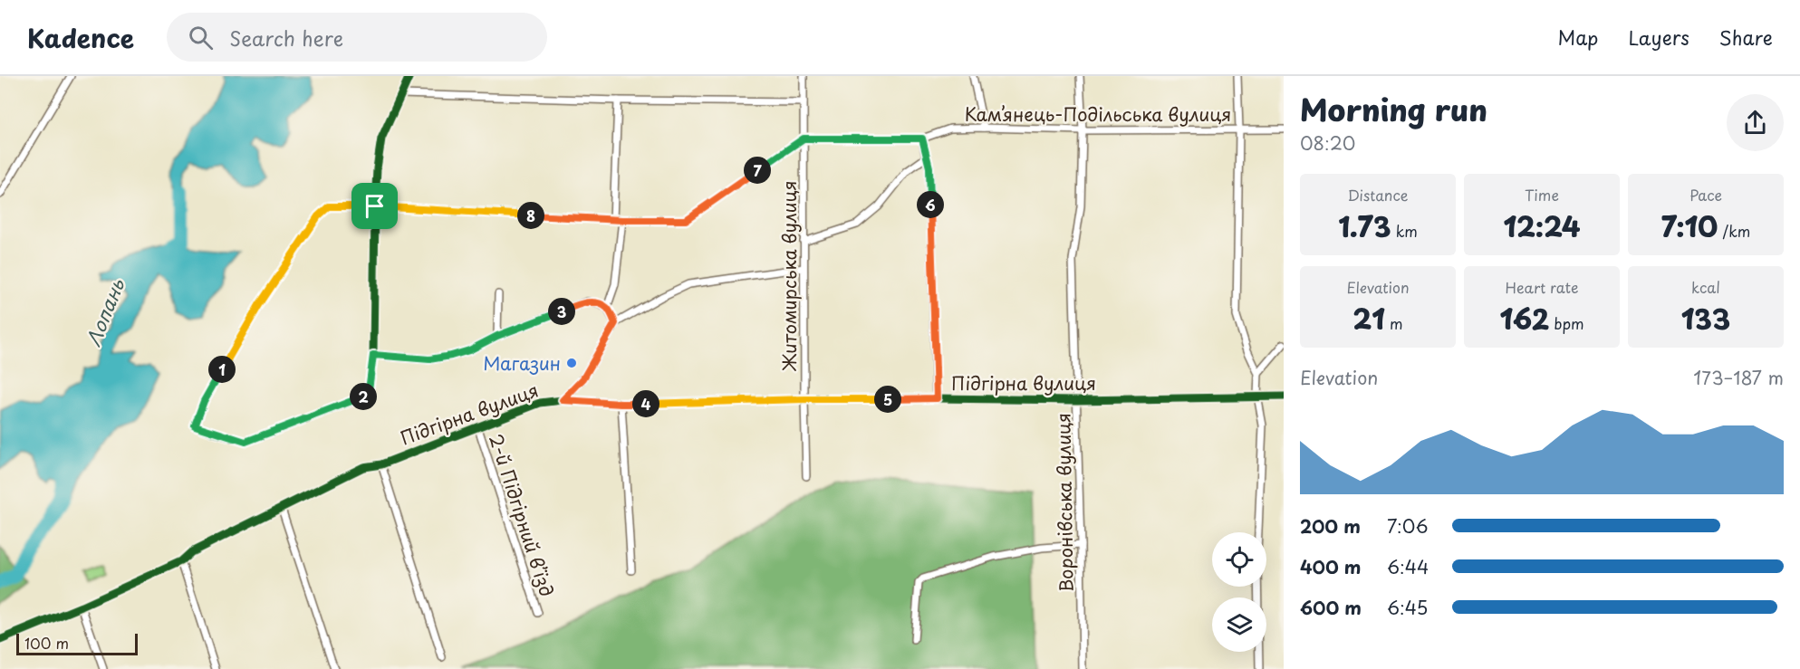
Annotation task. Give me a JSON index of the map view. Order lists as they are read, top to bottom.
{
  "streets": {
    "street": [
      "Кам’янець-Подільська вулиця",
      "Житомирська вулиця",
      "Підгірна вулиця",
      "Воронівська вулиця",
      "2-й Підгірний в’їзд"
    ]
  },
  "crossings": [
    ["Кам’янець-Подільська вулиця", "Житомирська вулиця"],
    ["Кам’янець-Подільська вулиця", "Воронівська вулиця"],
    ["Житомирська вулиця", "Підгірна вулиця"],
    ["Підгірна вулиця", "Воронівська вулиця"],
    ["Підгірна вулиця", "2-й Підгірний в’їзд"]
  ],
  "water": ["Лопань"],
  "places": ["Магазин"],
  "scale_bar": "100 m",
  "page": {
    "header": "Kadence",
    "search": "Search here",
    "nav": ["Map", "Layers", "Share"],
    "heading": ["Morning run", "08:20"],
    "pins": [
      "7",
      "6",
      "8",
      "3",
      "1",
      "2",
      "5",
      "4"
    ],
    "stats": [
      ["Distance", "1.73 km"],
      ["Time", "12:24"],
      ["Pace", "7:10 /km"],
      ["Elevation", "21 m"],
      ["Heart rate", "162 bpm"],
      ["kcal", "133"]
    ],
    "chart": ["Elevation", "173–187 m"],
    "list": [
      {
        "name": "200 m",
        "note": "7:06"
      },
      {
        "name": "400 m",
        "note": "6:44"
      },
      {
        "name": "600 m",
        "note": "6:45"
      }
    ],
    "scale": "100 m"
  }
}
